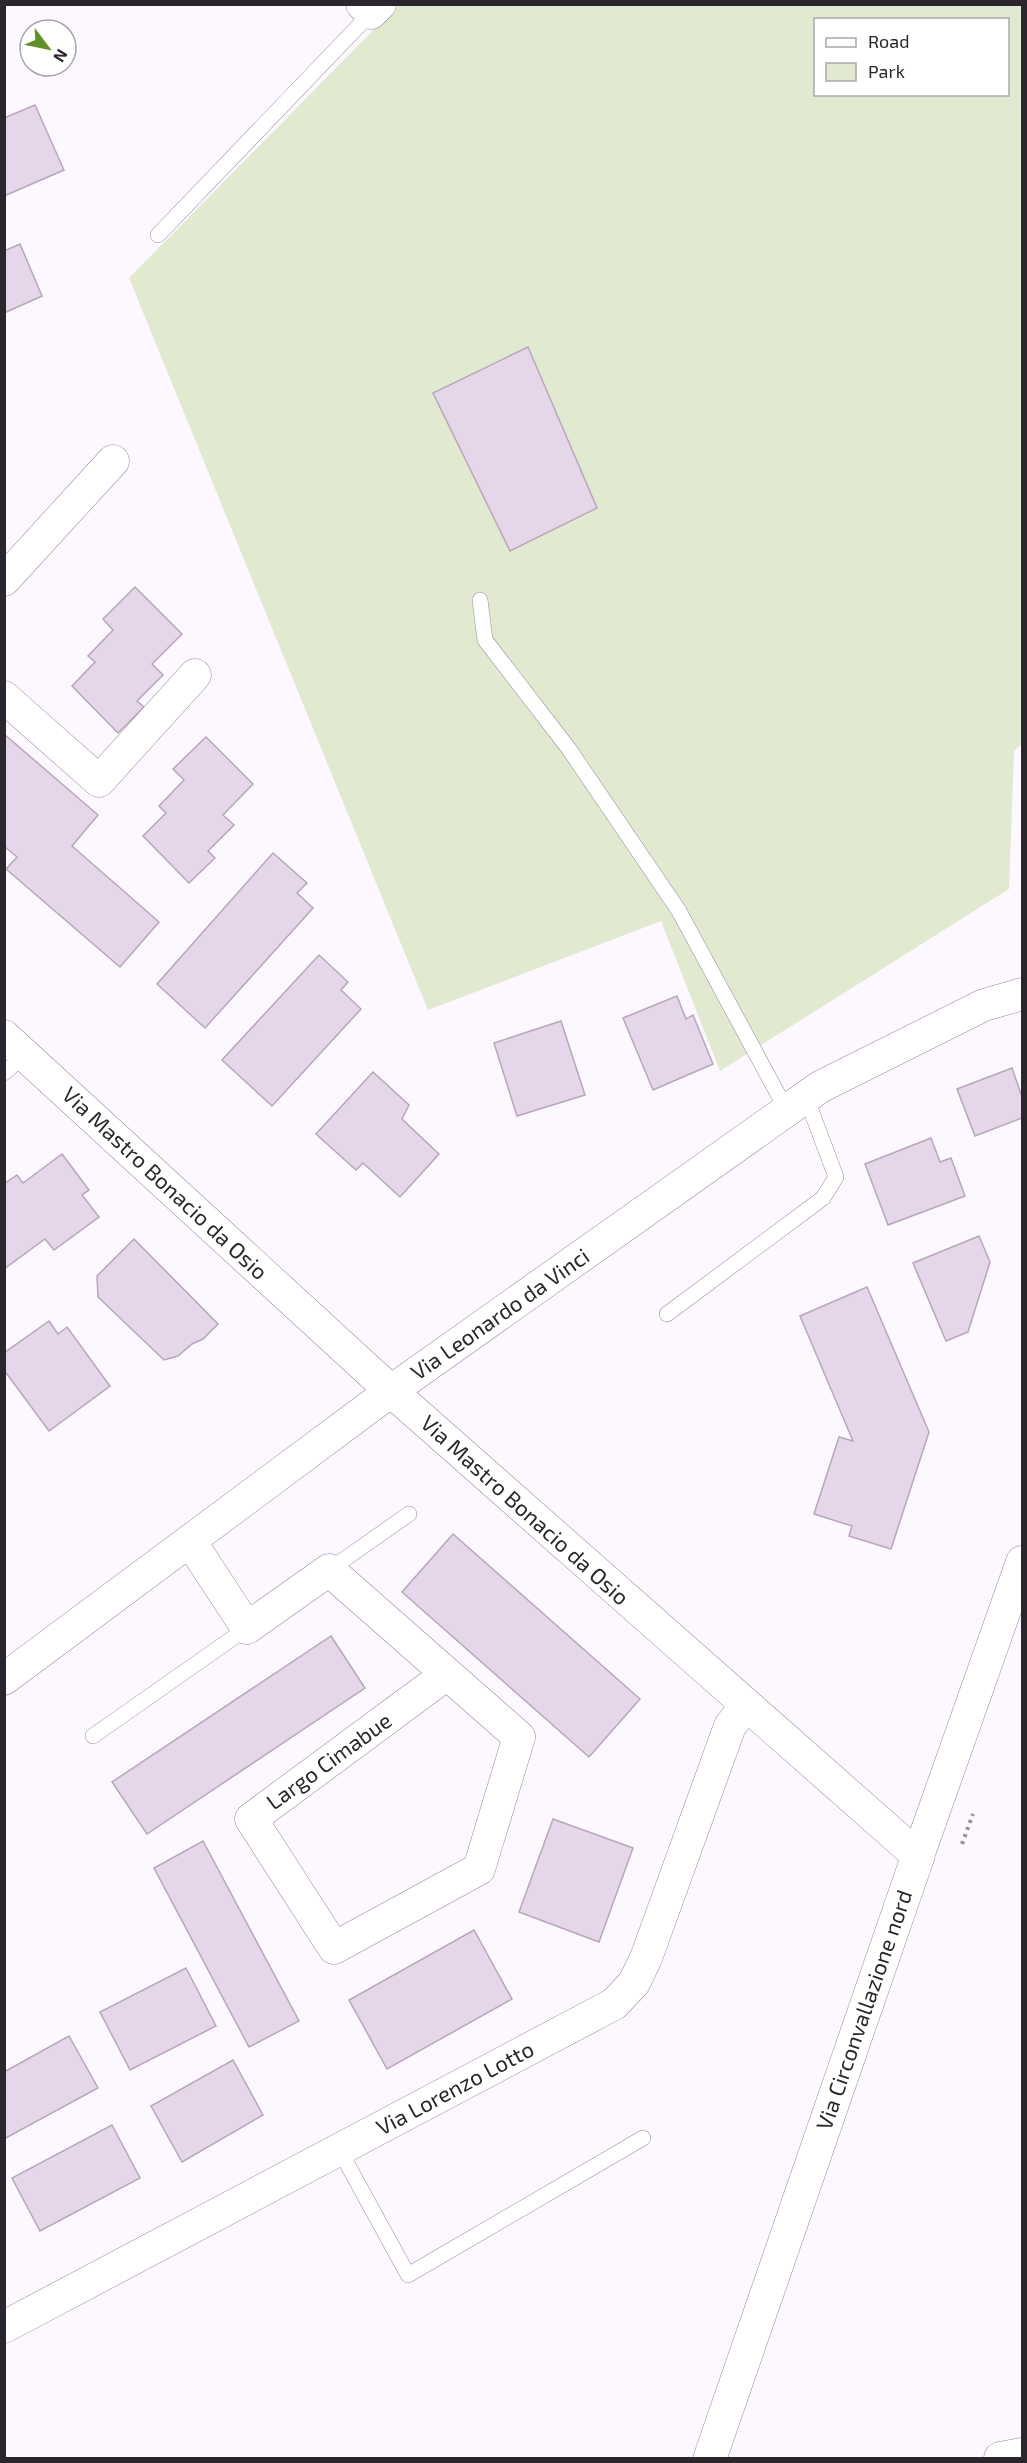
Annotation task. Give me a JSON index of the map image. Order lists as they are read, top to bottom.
{
  "streets": {
    "street": [
      "Via Mastro Bonacio da Osio",
      "Via Leonardo da Vinci",
      "Largo Cimabue",
      "Via Circonvallazione nord",
      "Via Lorenzo Lotto"
    ]
  },
  "crossings": [
    ["Via Mastro Bonacio da Osio", "Via Leonardo da Vinci"],
    ["Via Mastro Bonacio da Osio", "Via Circonvallazione nord"],
    ["Via Mastro Bonacio da Osio", "Via Lorenzo Lotto"]
  ],
  "legend": ["Road", "Park"],
  "north": "bottom right"
}
